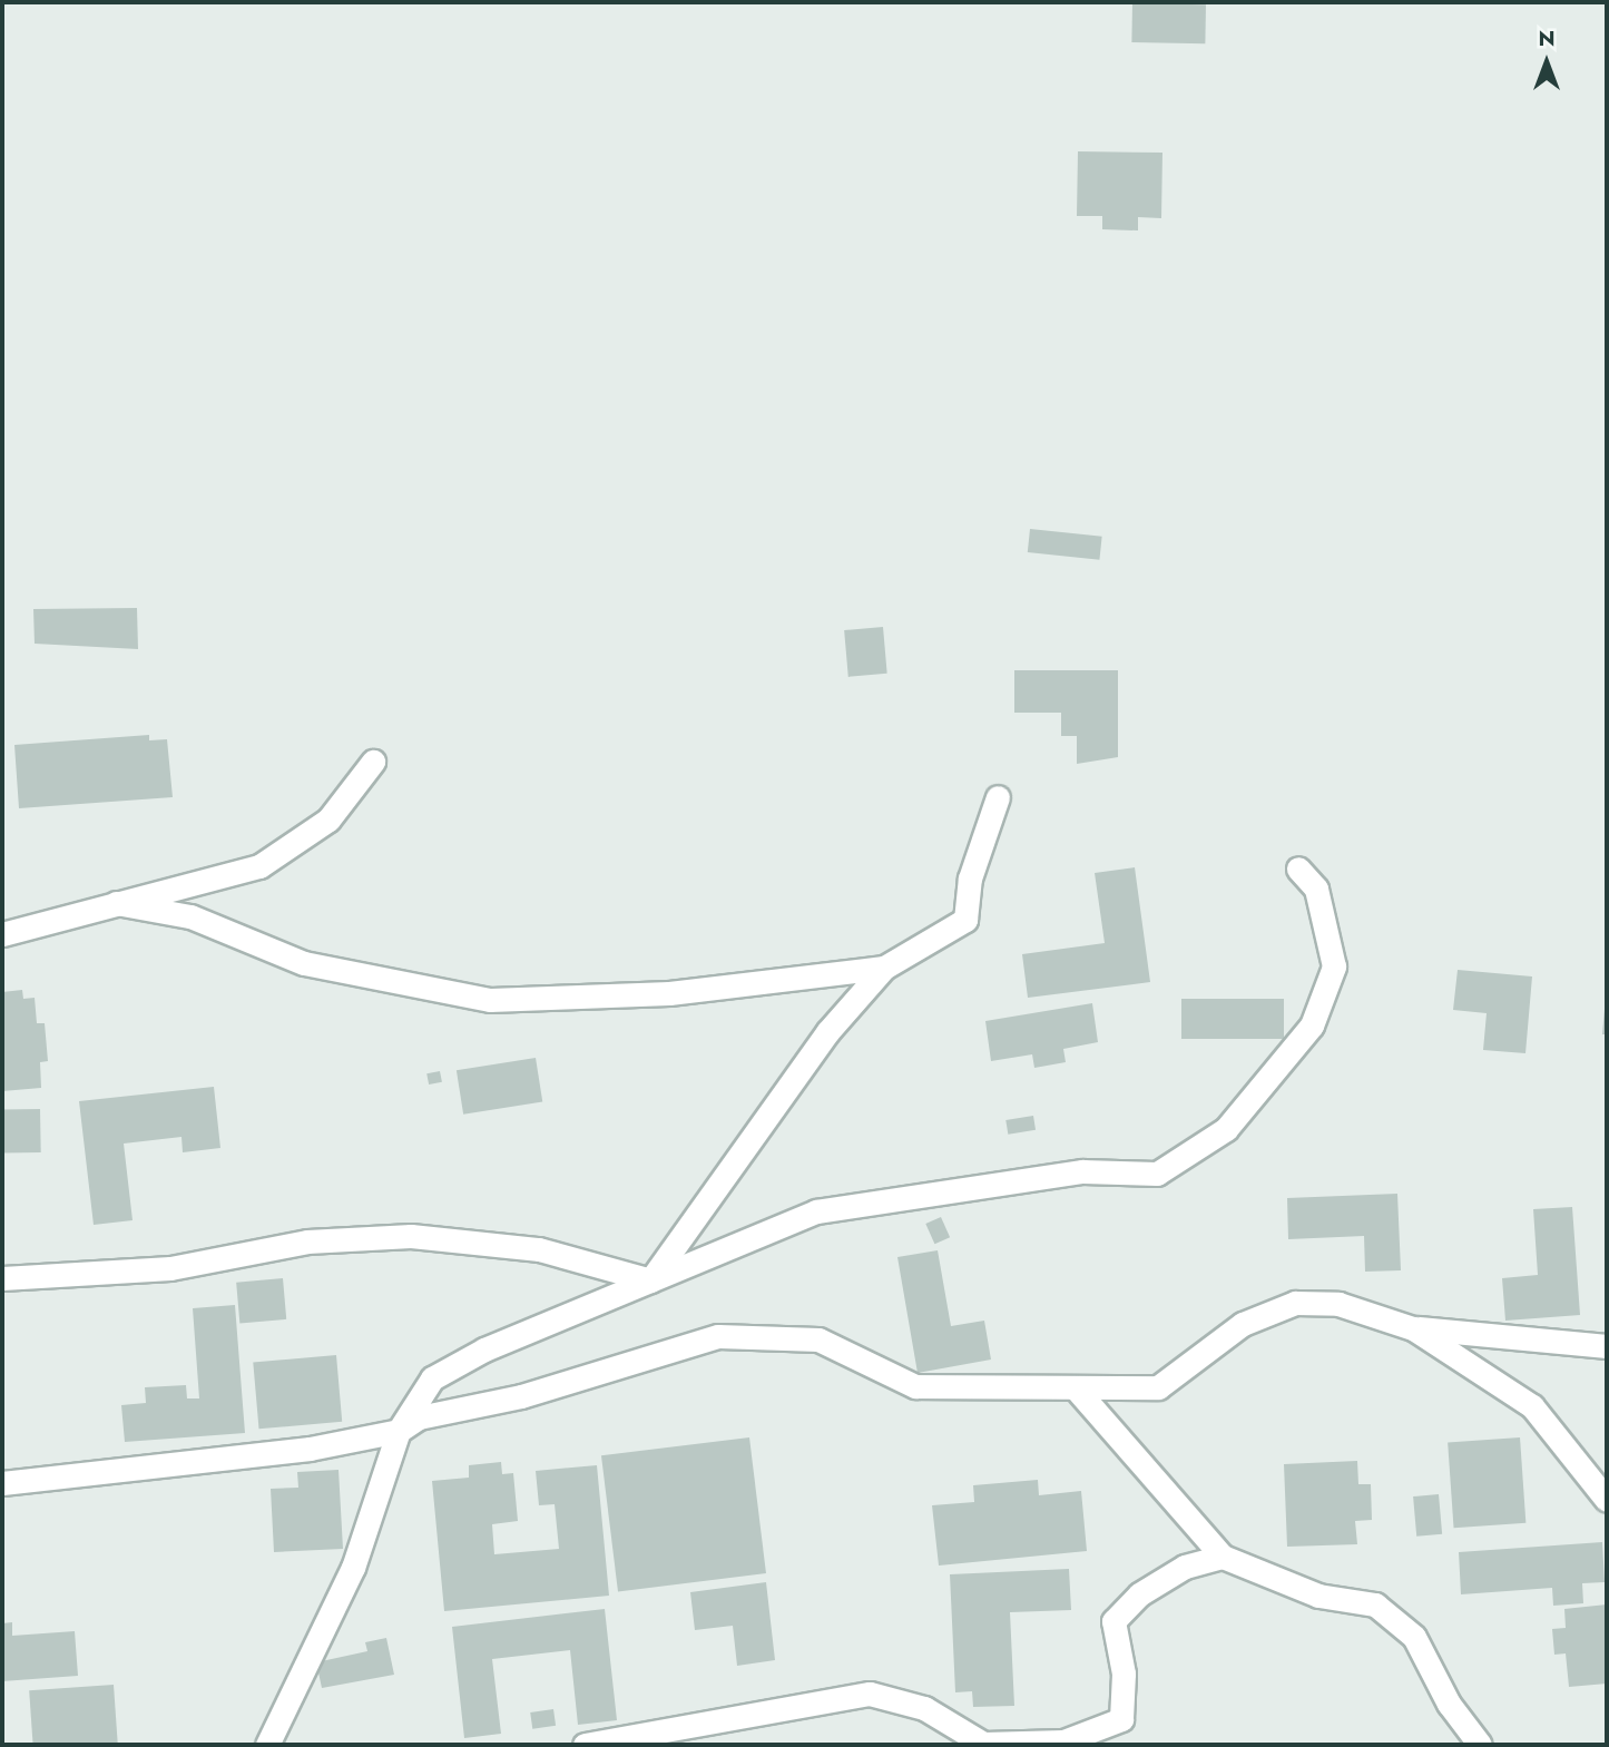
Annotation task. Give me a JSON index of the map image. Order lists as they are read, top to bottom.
{
  "north": "top"
}
